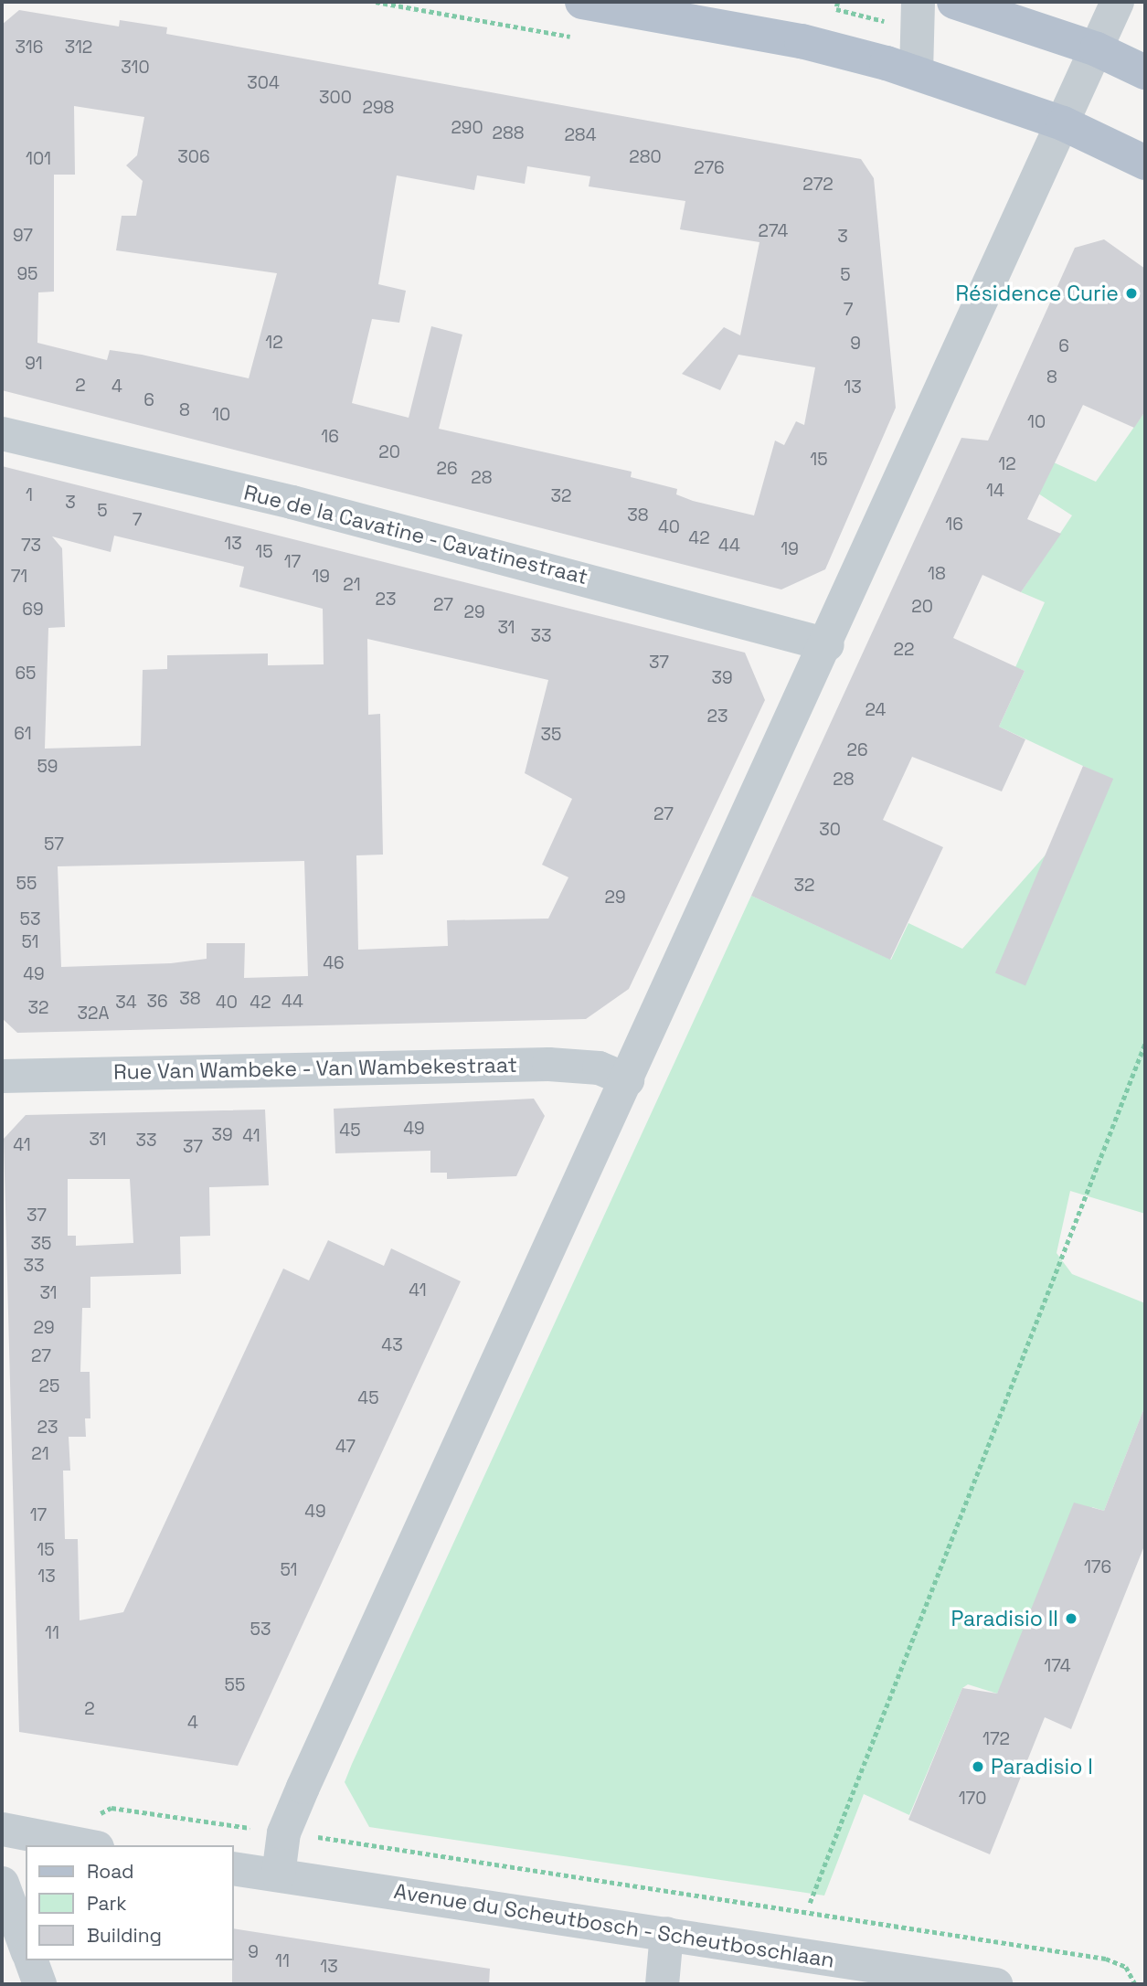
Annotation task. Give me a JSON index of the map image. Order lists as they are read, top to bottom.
{
  "streets": {
    "street": ["Rue de la Cavatine - Cavatinestraat", "Rue Van Wambeke - Van Wambekestraat", "Avenue du Scheutbosch - Scheutboschlaan"]
  },
  "places": ["Résidence Curie", "Paradisio II", "Paradisio I"],
  "house_numbers": [
    "316",
    "312",
    "310",
    "304",
    "300",
    "298",
    "290",
    "288",
    "284",
    "306",
    "280",
    "101",
    "276",
    "272",
    "274",
    "97",
    "3",
    "95",
    "5",
    "7",
    "12",
    "9",
    "6",
    "91",
    "8",
    "2",
    "4",
    "13",
    "6",
    "8",
    "10",
    "10",
    "16",
    "20",
    "15",
    "12",
    "26",
    "28",
    "14",
    "1",
    "32",
    "3",
    "5",
    "38",
    "7",
    "16",
    "40",
    "42",
    "13",
    "73",
    "44",
    "19",
    "15",
    "17",
    "18",
    "71",
    "19",
    "21",
    "23",
    "27",
    "20",
    "69",
    "29",
    "31",
    "33",
    "22",
    "37",
    "65",
    "39",
    "24",
    "23",
    "61",
    "35",
    "26",
    "59",
    "28",
    "27",
    "30",
    "57",
    "55",
    "32",
    "29",
    "53",
    "51",
    "46",
    "49",
    "38",
    "36",
    "44",
    "34",
    "40",
    "42",
    "32",
    "32A",
    "49",
    "45",
    "39",
    "41",
    "31",
    "33",
    "41",
    "37",
    "37",
    "35",
    "33",
    "41",
    "31",
    "29",
    "43",
    "27",
    "25",
    "45",
    "23",
    "47",
    "21",
    "49",
    "17",
    "15",
    "176",
    "51",
    "13",
    "53",
    "11",
    "174",
    "55",
    "2",
    "4",
    "172",
    "170",
    "9",
    "11",
    "13"
  ],
  "legend": ["Road", "Park", "Building"]
}
